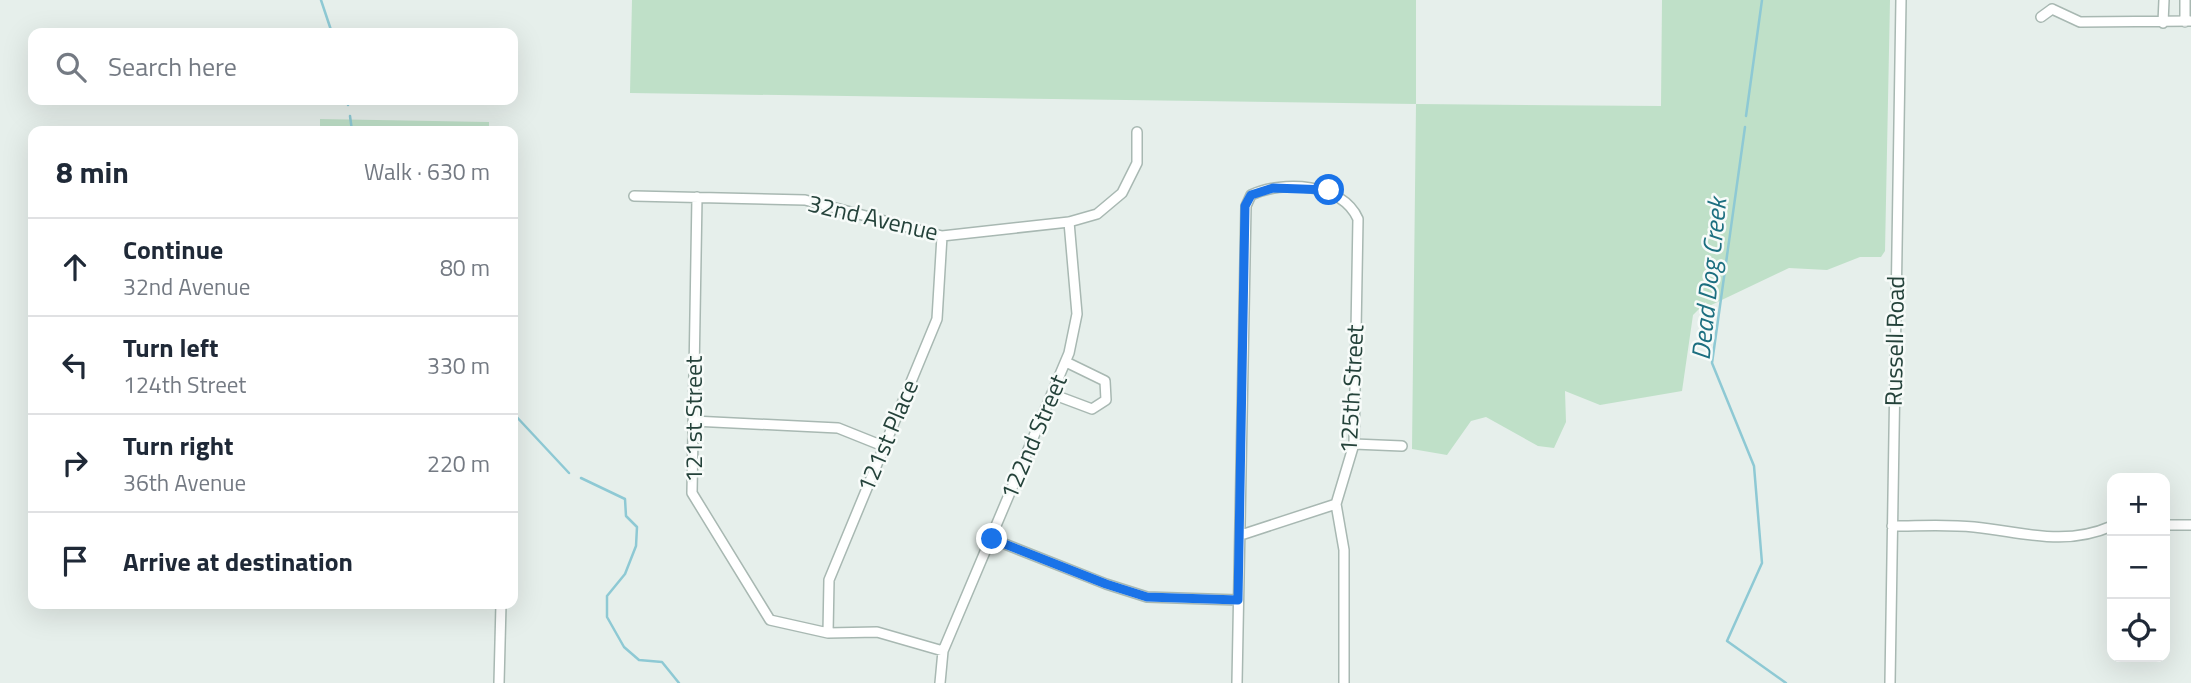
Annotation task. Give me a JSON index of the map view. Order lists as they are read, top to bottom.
{
  "streets": {
    "street": [
      "32nd Avenue",
      "Russell Road",
      "125th Street",
      "121st Street",
      "121st Place",
      "122nd Street"
    ]
  },
  "crossings": [
    ["32nd Avenue", "121st Street"],
    ["32nd Avenue", "121st Place"],
    ["32nd Avenue", "122nd Street"],
    ["121st Street", "121st Place"]
  ],
  "water": ["Dead Dog Creek"],
  "page": {
    "search": "Search here",
    "heading": ["8 min", "Walk · 630 m"],
    "list": [
      ["Continue", "32nd Avenue", "80 m"],
      ["Turn left", "124th Street", "330 m"],
      ["Turn right", "36th Avenue", "220 m"],
      "Arrive at destination"
    ],
    "map_buttons": ["+", "−"]
  }
}
